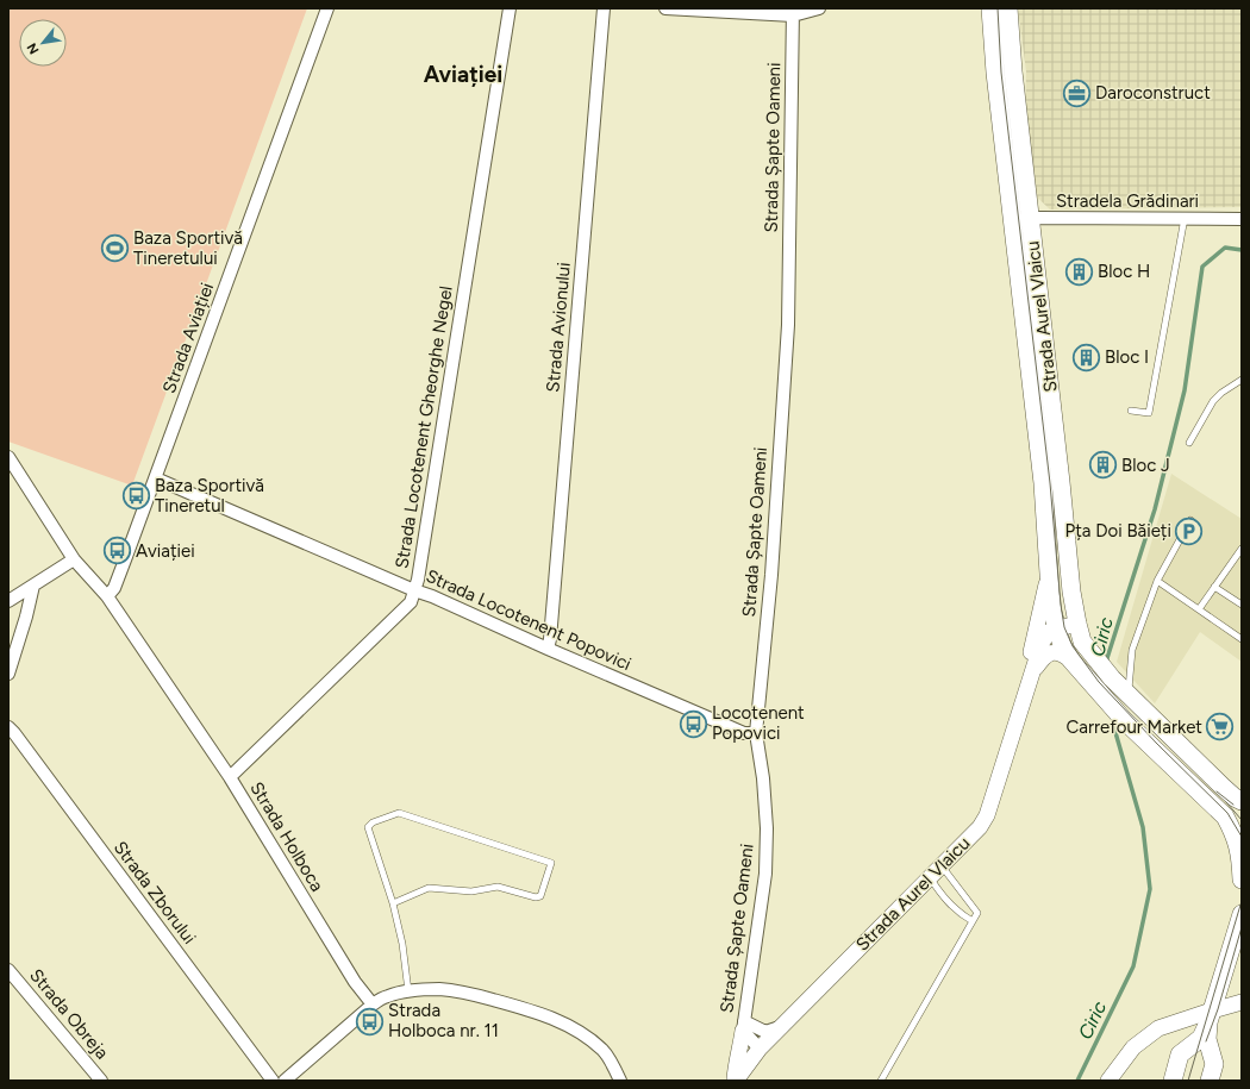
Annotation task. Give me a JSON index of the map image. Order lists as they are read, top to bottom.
{
  "streets": {
    "main road": ["Strada Aurel Vlaicu"],
    "street": [
      "Strada Șapte Oameni",
      "Stradela Grădinari",
      "Strada Avionului",
      "Strada Aviației",
      "Strada Locotenent Gheorghe Negel",
      "Strada Locotenent Popovici",
      "Strada Holboca",
      "Strada Zborului",
      "Strada Obreja"
    ]
  },
  "crossings": [
    ["Strada Șapte Oameni", "Strada Aurel Vlaicu"],
    ["Strada Șapte Oameni", "Strada Locotenent Popovici"],
    ["Stradela Grădinari", "Strada Aurel Vlaicu"],
    ["Strada Avionului", "Strada Locotenent Popovici"],
    ["Strada Aviației", "Strada Locotenent Popovici"],
    ["Strada Aviației", "Strada Holboca"],
    ["Strada Locotenent Gheorghe Negel", "Strada Locotenent Popovici"],
    ["Strada Locotenent Gheorghe Negel", "Strada Holboca"]
  ],
  "districts": ["Aviației"],
  "water": ["Ciric"],
  "places": {
    "office": ["Daroconstruct"],
    "sports": ["Baza Sportivă Tineretului"],
    "building": ["Bloc H", "Bloc I", "Bloc J"],
    "bus stop": [
      "Baza Sportivă Tineretul",
      "Aviației",
      "Locotenent Popovici",
      "Strada Holboca nr. 11"
    ],
    "parking": ["Pța Doi Băieți"],
    "supermarket": ["Carrefour Market"]
  },
  "north": "bottom left"
}
